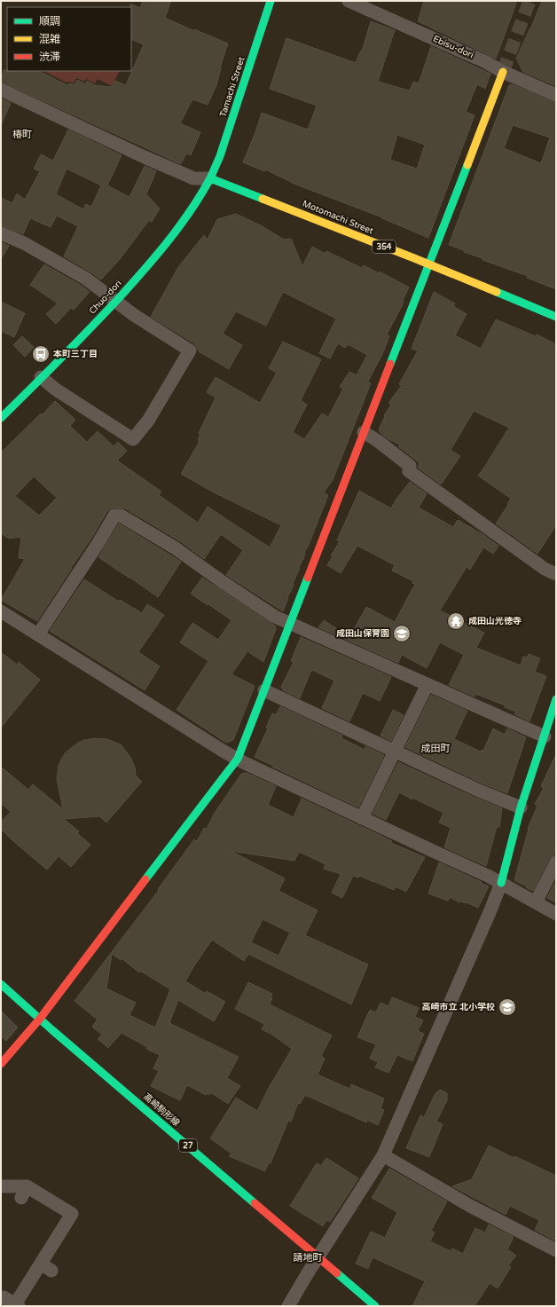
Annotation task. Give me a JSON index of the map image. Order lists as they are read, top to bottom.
{
  "streets": {
    "main road": [
      "Tamachi Street",
      "Motomachi Street",
      "354",
      "Chuo-dori",
      "高崎駒形線",
      "27"
    ],
    "street": ["Ebisu-dori"]
  },
  "crossings": [
    ["Tamachi Street", "Motomachi Street"],
    ["Tamachi Street", "Chuo-dori"],
    ["Motomachi Street", "Chuo-dori"]
  ],
  "districts": ["椿町", "成田町", "請地町"],
  "places": {
    "bus stop": ["本町三丁目"],
    "temple": ["成田山光徳寺"],
    "school or university": ["成田山保育園", "高崎市立 北小学校"]
  },
  "legend": ["順調", "混雑", "渋滞"]
}
